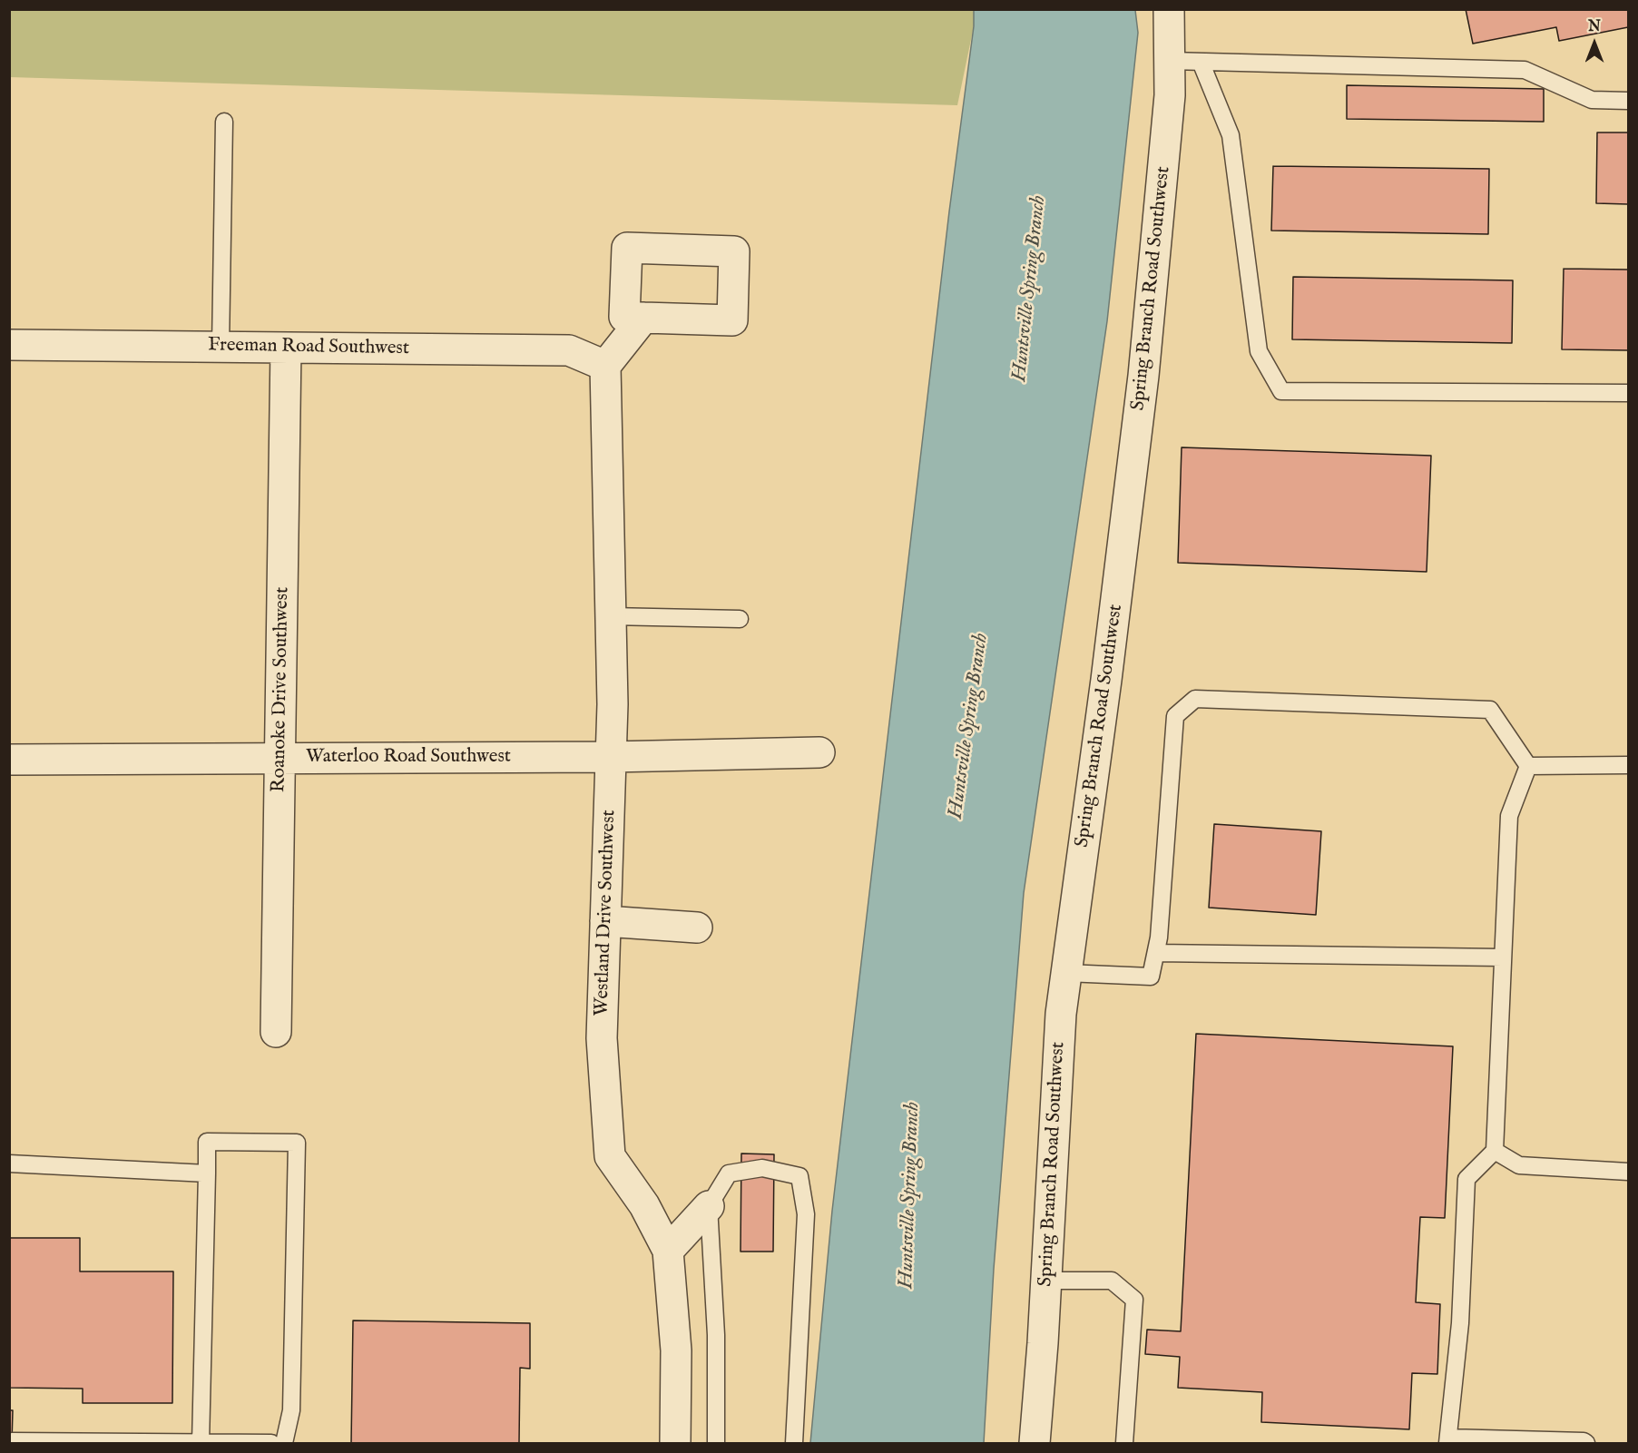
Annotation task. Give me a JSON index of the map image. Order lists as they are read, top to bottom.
{
  "streets": {
    "street": [
      "Spring Branch Road Southwest",
      "Freeman Road Southwest",
      "Roanoke Drive Southwest",
      "Waterloo Road Southwest",
      "Westland Drive Southwest"
    ]
  },
  "crossings": [
    ["Freeman Road Southwest", "Roanoke Drive Southwest"],
    ["Freeman Road Southwest", "Westland Drive Southwest"],
    ["Roanoke Drive Southwest", "Waterloo Road Southwest"],
    ["Waterloo Road Southwest", "Westland Drive Southwest"]
  ],
  "water": ["Huntsville Spring Branch"],
  "north": "top"
}
